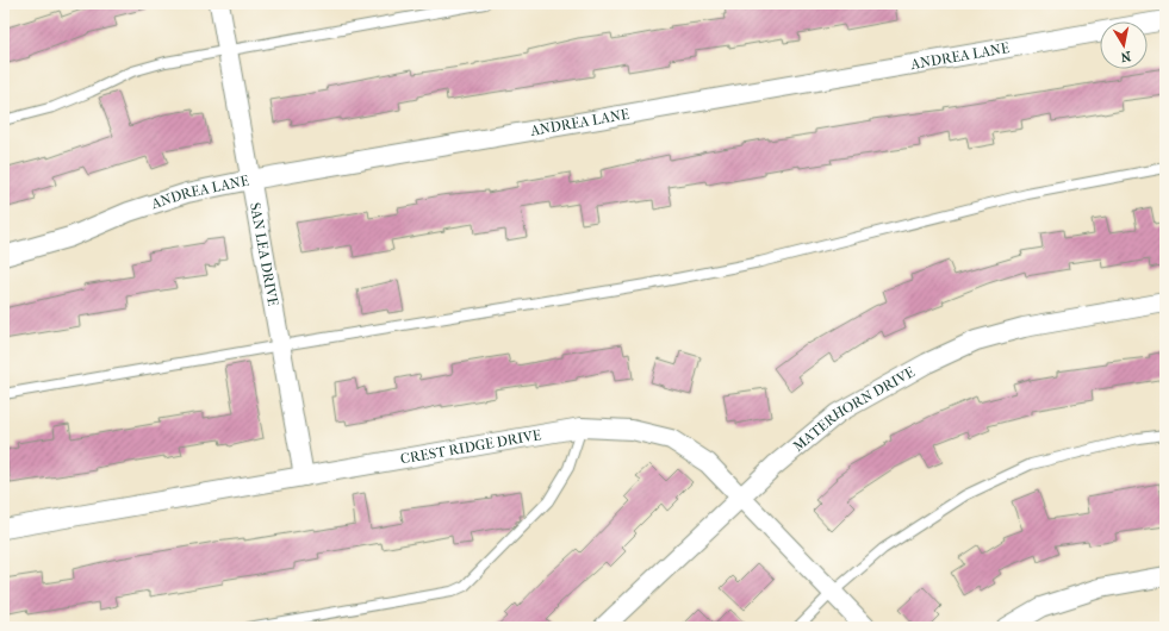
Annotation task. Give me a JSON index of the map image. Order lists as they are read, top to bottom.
{
  "streets": {
    "street": [
      "ANDREA LANE",
      "SAN LEA DRIVE",
      "MATERHORN DRIVE",
      "CREST RIDGE DRIVE"
    ]
  },
  "crossings": [
    ["ANDREA LANE", "SAN LEA DRIVE"],
    ["SAN LEA DRIVE", "CREST RIDGE DRIVE"],
    ["MATERHORN DRIVE", "CREST RIDGE DRIVE"]
  ],
  "north": "bottom"
}
